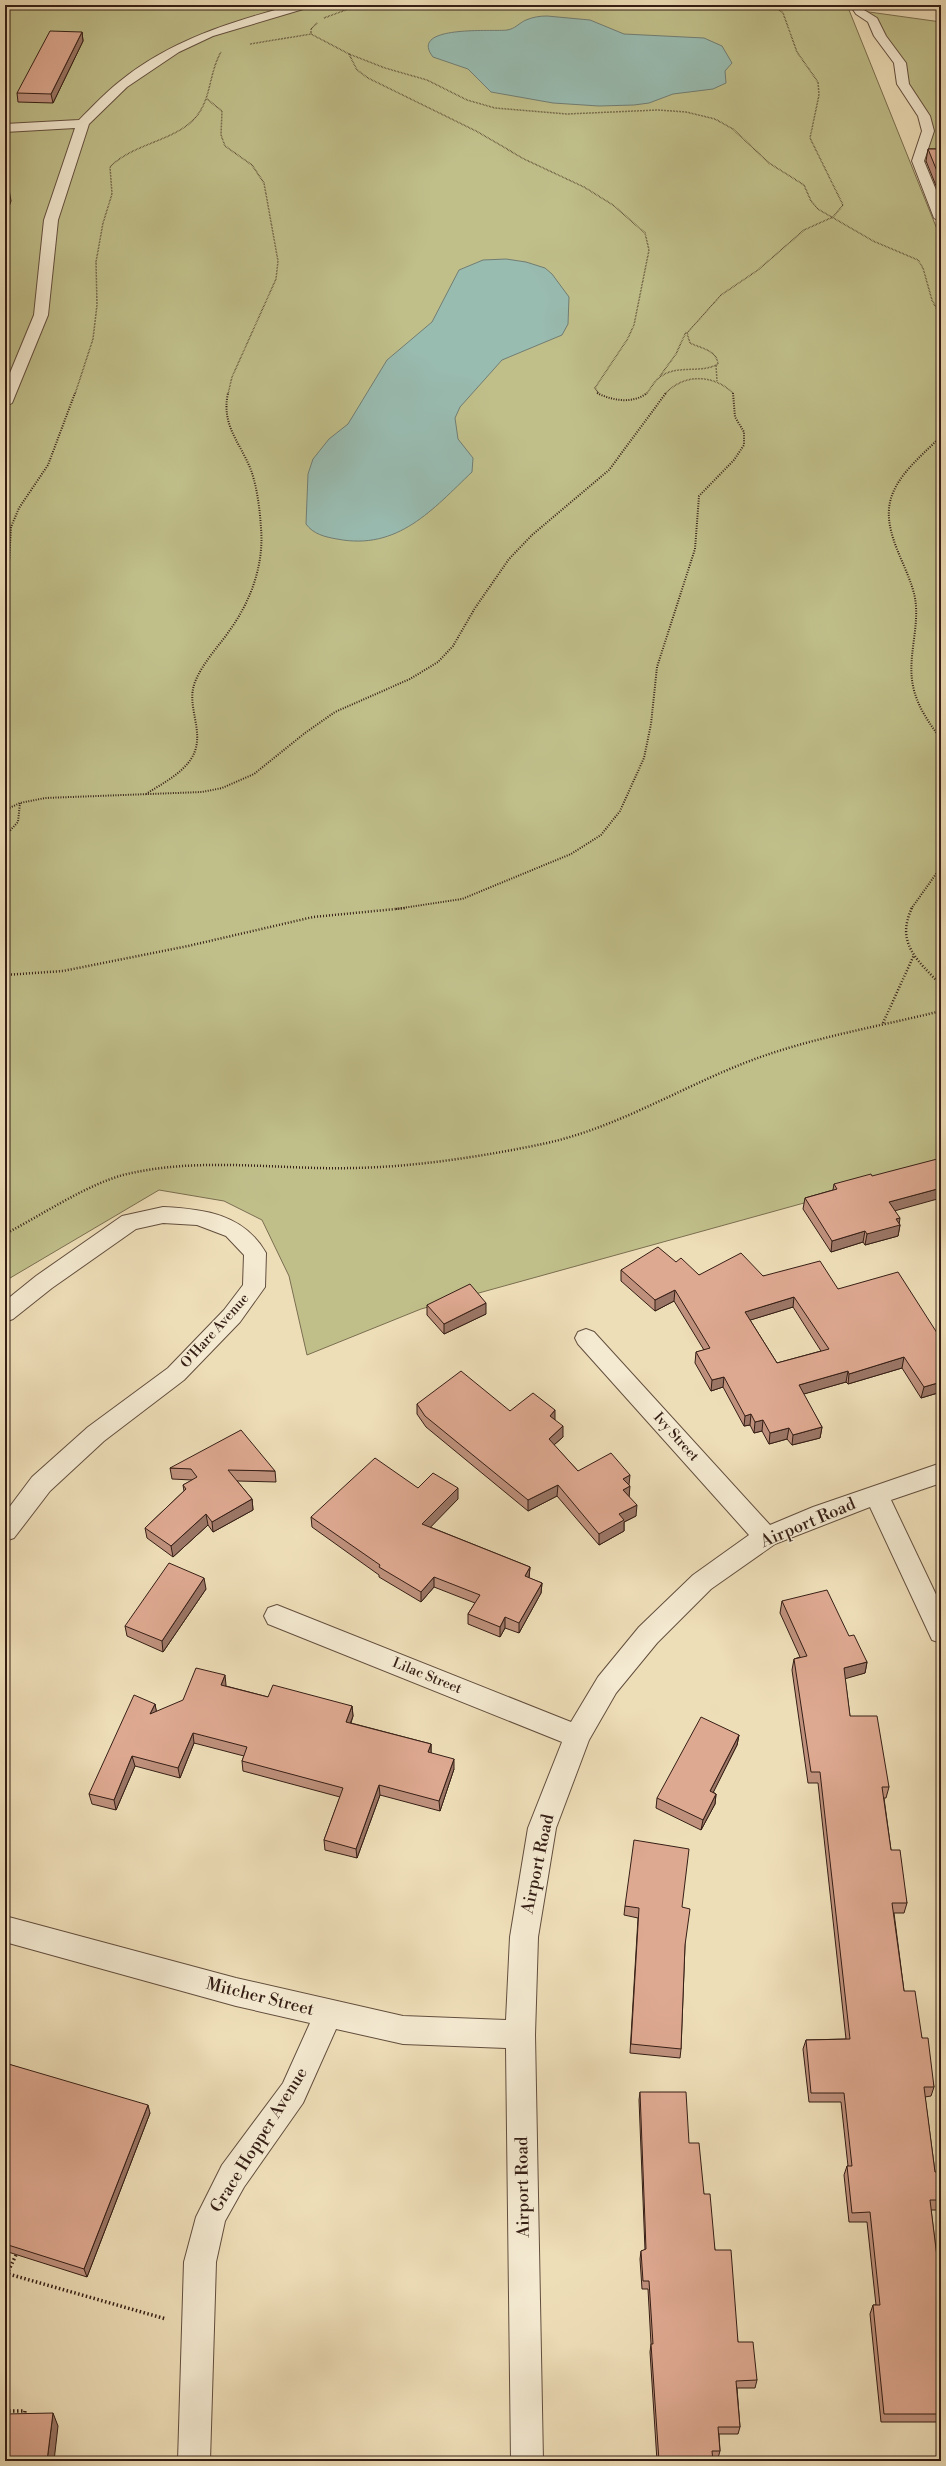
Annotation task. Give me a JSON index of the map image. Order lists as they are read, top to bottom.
{
  "streets": {
    "street": [
      "O'Hare Avenue",
      "Ivy Street",
      "Airport Road",
      "Lilac Street",
      "Mitcher Street",
      "Grace Hopper Avenue"
    ]
  },
  "crossings": [
    ["Ivy Street", "Airport Road"],
    ["Airport Road", "Lilac Street"],
    ["Airport Road", "Mitcher Street"],
    ["Mitcher Street", "Grace Hopper Avenue"]
  ]
}
